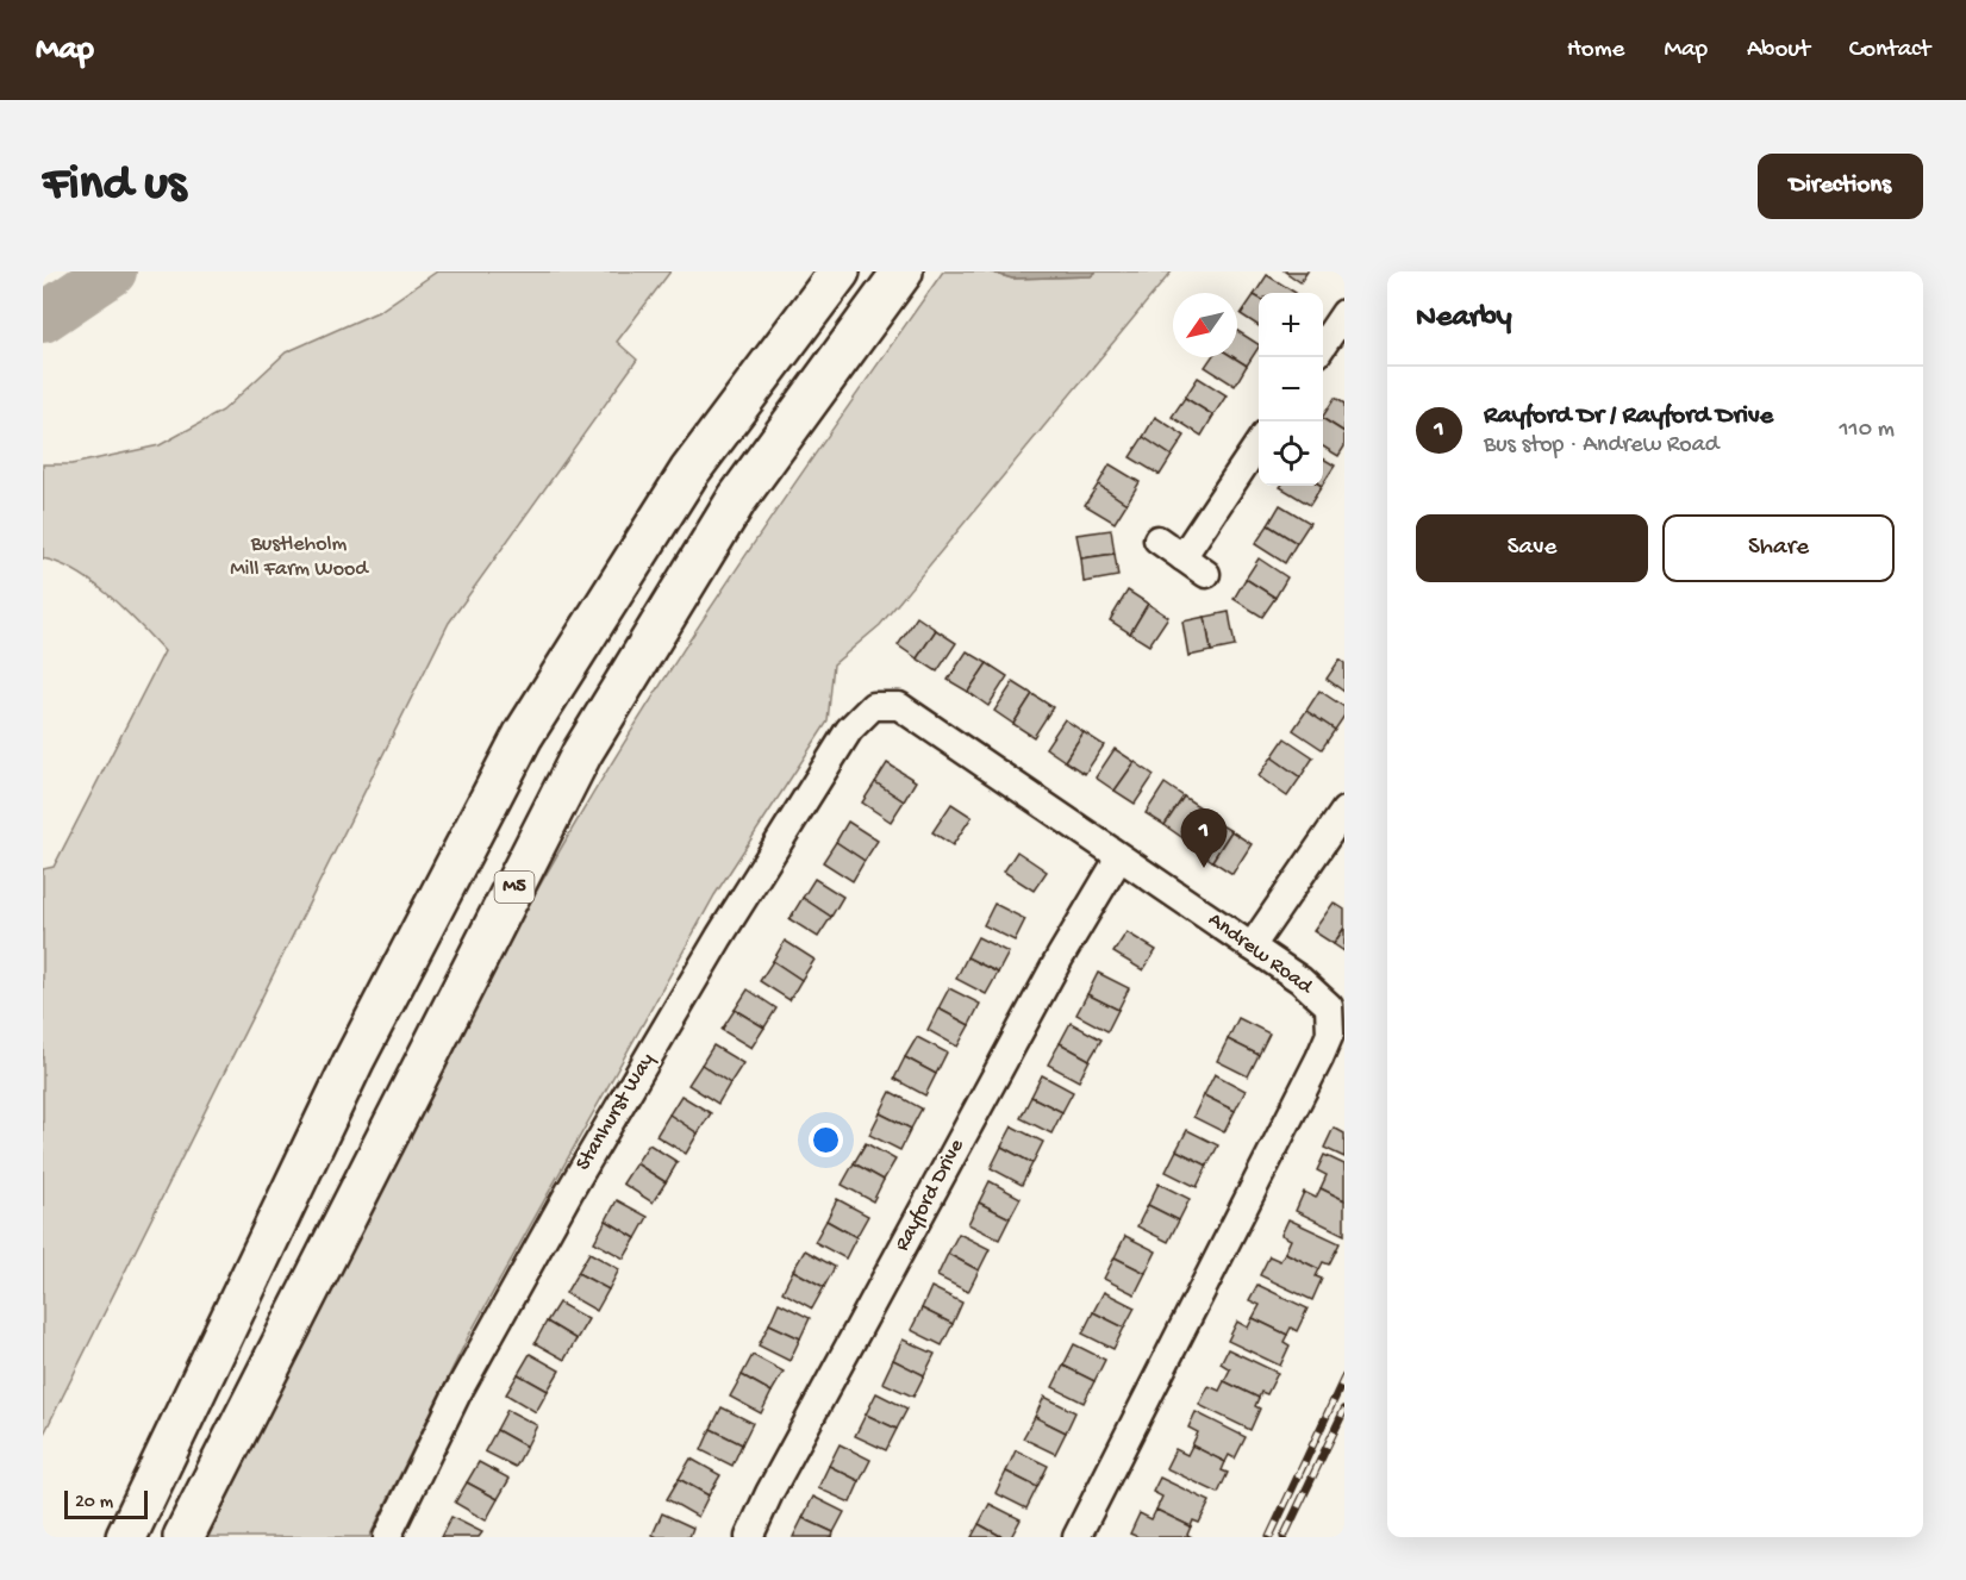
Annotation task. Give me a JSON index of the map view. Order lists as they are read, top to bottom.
{
  "streets": {
    "highway": ["M5"],
    "street": ["Andrew Road", "Stanhurst Way", "Rayford Drive"]
  },
  "crossings": [
    ["Andrew Road", "Stanhurst Way"],
    ["Andrew Road", "Rayford Drive"]
  ],
  "parks": ["Bustleholm Mill Farm Wood"],
  "scale_bar": "20 m",
  "north": "bottom left",
  "page": {
    "header": "Map",
    "nav": [
      "Home",
      "Map",
      "About",
      "Contact"
    ],
    "buttons": [
      "Directions",
      ["Save", "Share"]
    ],
    "title": "Find us",
    "heading": "Nearby",
    "map_buttons": ["+", "−"],
    "list": [
      {
        "mark": "1",
        "name": "Rayford Dr / Rayford Drive",
        "note": "Bus stop · Andrew Road",
        "value": "110 m"
      }
    ],
    "pins": "1",
    "scale": "20 m"
  }
}
